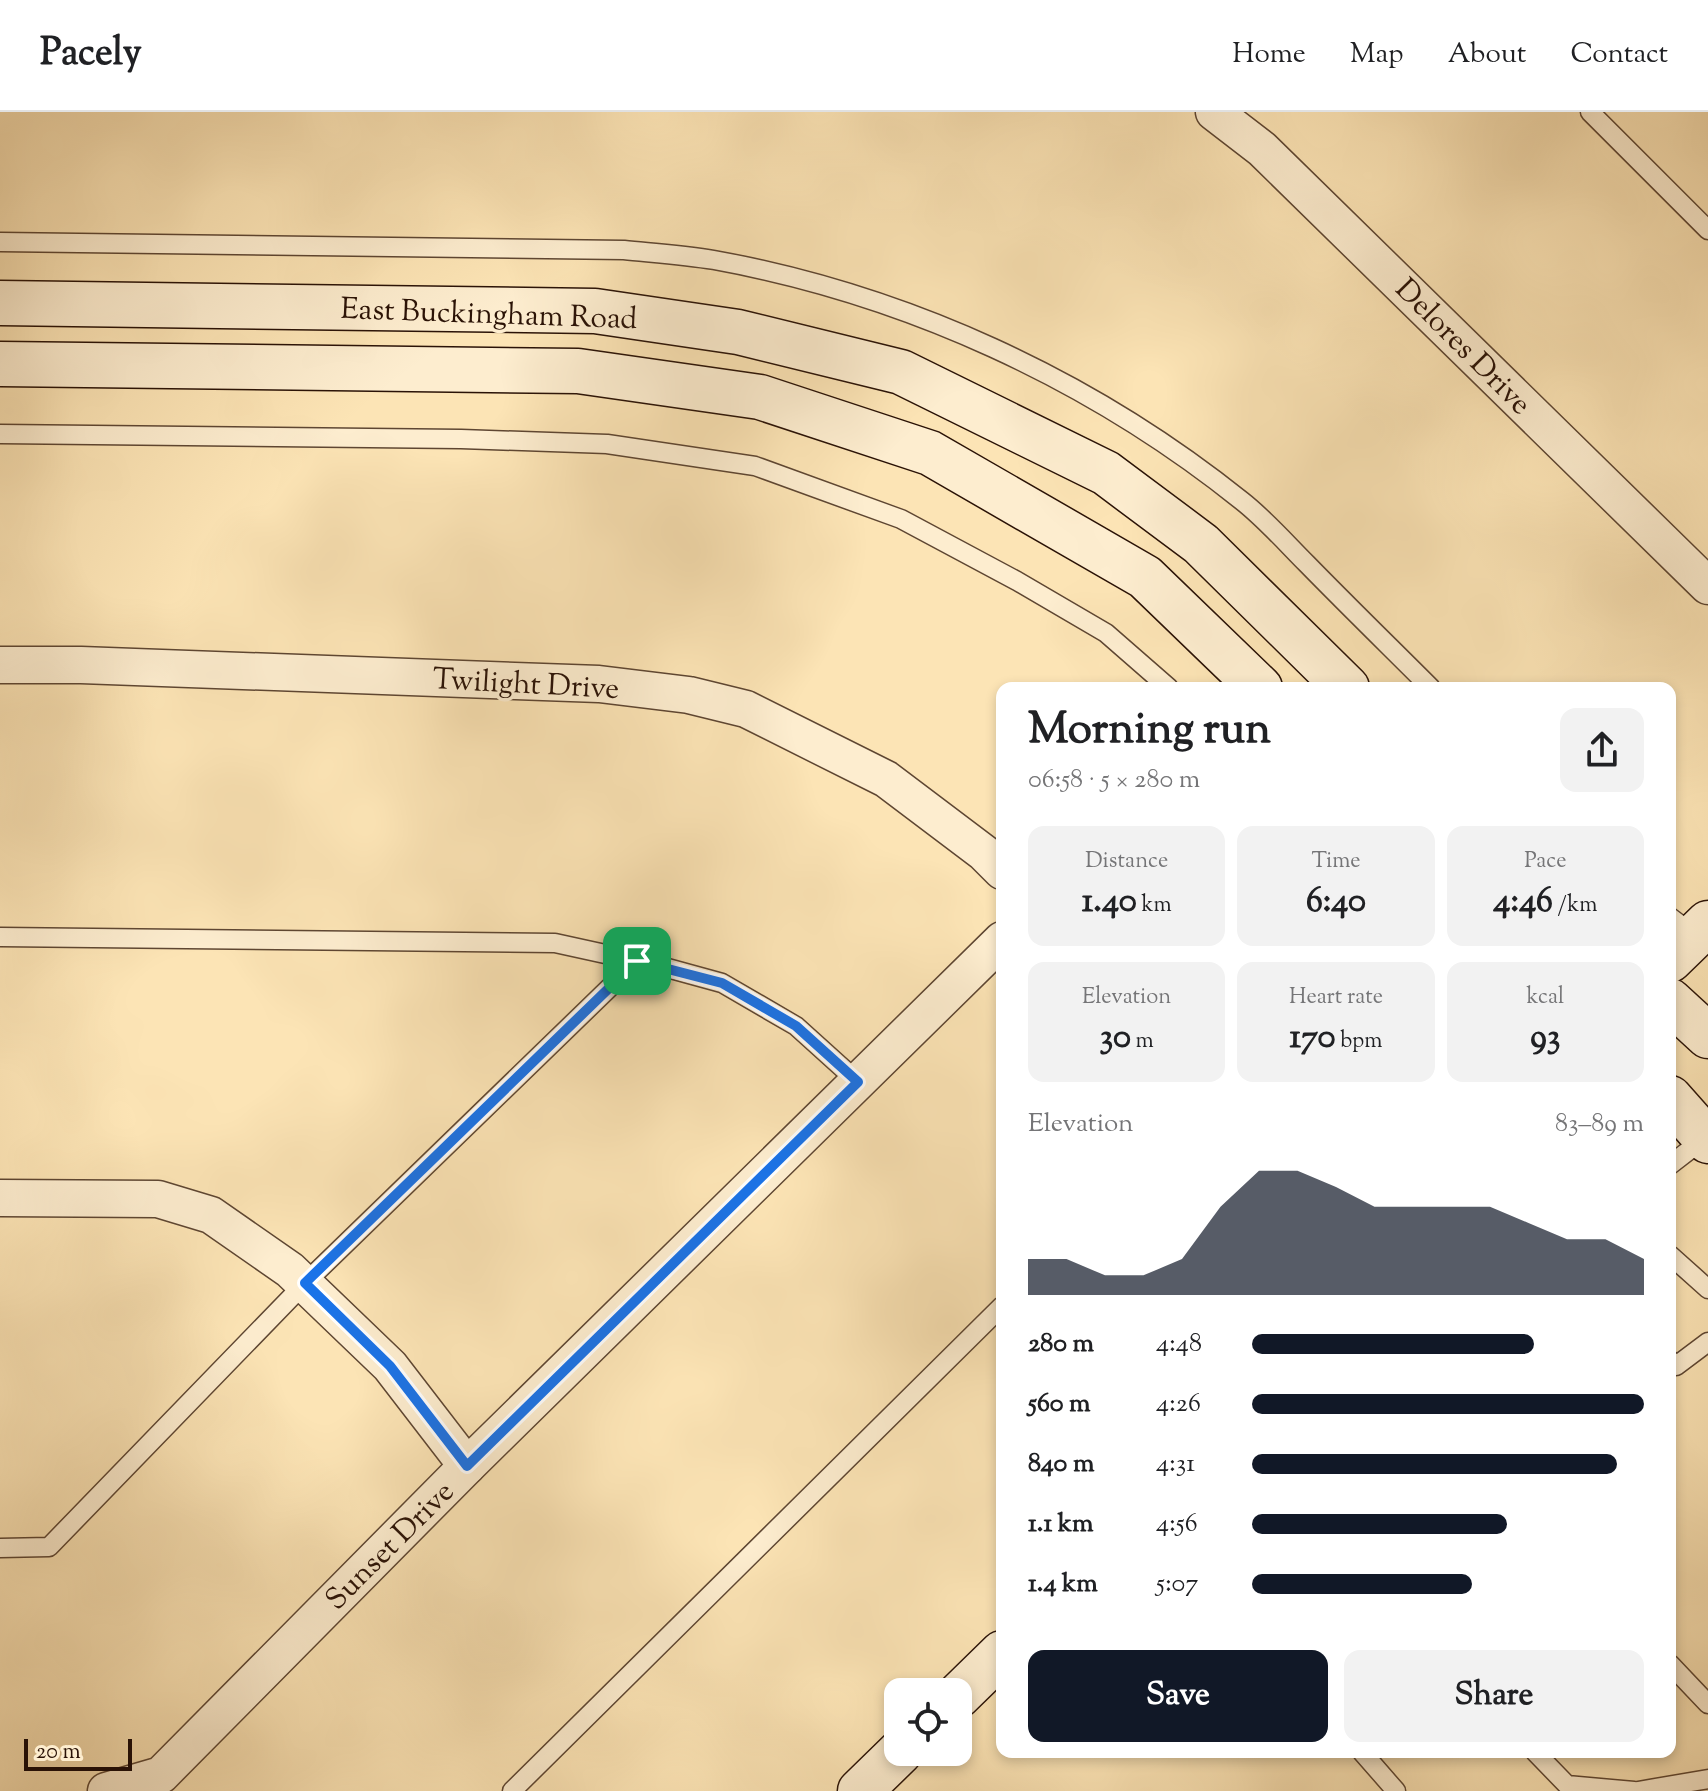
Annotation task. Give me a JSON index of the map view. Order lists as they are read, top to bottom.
{
  "streets": {
    "main road": ["East Buckingham Road"],
    "street": ["Delores Drive", "Twilight Drive", "Sunset Drive"]
  },
  "scale_bar": "20 m",
  "page": {
    "header": "Pacely",
    "nav": [
      "Home",
      "Map",
      "About",
      "Contact"
    ],
    "heading": ["Morning run", "06:58 · 5 × 280 m"],
    "stats": [
      ["Distance", "1.40 km"],
      ["Time", "6:40"],
      ["Pace", "4:46 /km"],
      ["Elevation", "30 m"],
      ["Heart rate", "170 bpm"],
      ["kcal", "93"]
    ],
    "chart": ["Elevation", "83–89 m"],
    "list": [
      {
        "name": "280 m",
        "note": "4:48"
      },
      {
        "name": "560 m",
        "note": "4:26"
      },
      {
        "name": "840 m",
        "note": "4:31"
      },
      {
        "name": "1.1 km",
        "note": "4:56"
      },
      {
        "name": "1.4 km",
        "note": "5:07"
      }
    ],
    "buttons": ["Save", "Share"],
    "scale": "20 m"
  }
}
